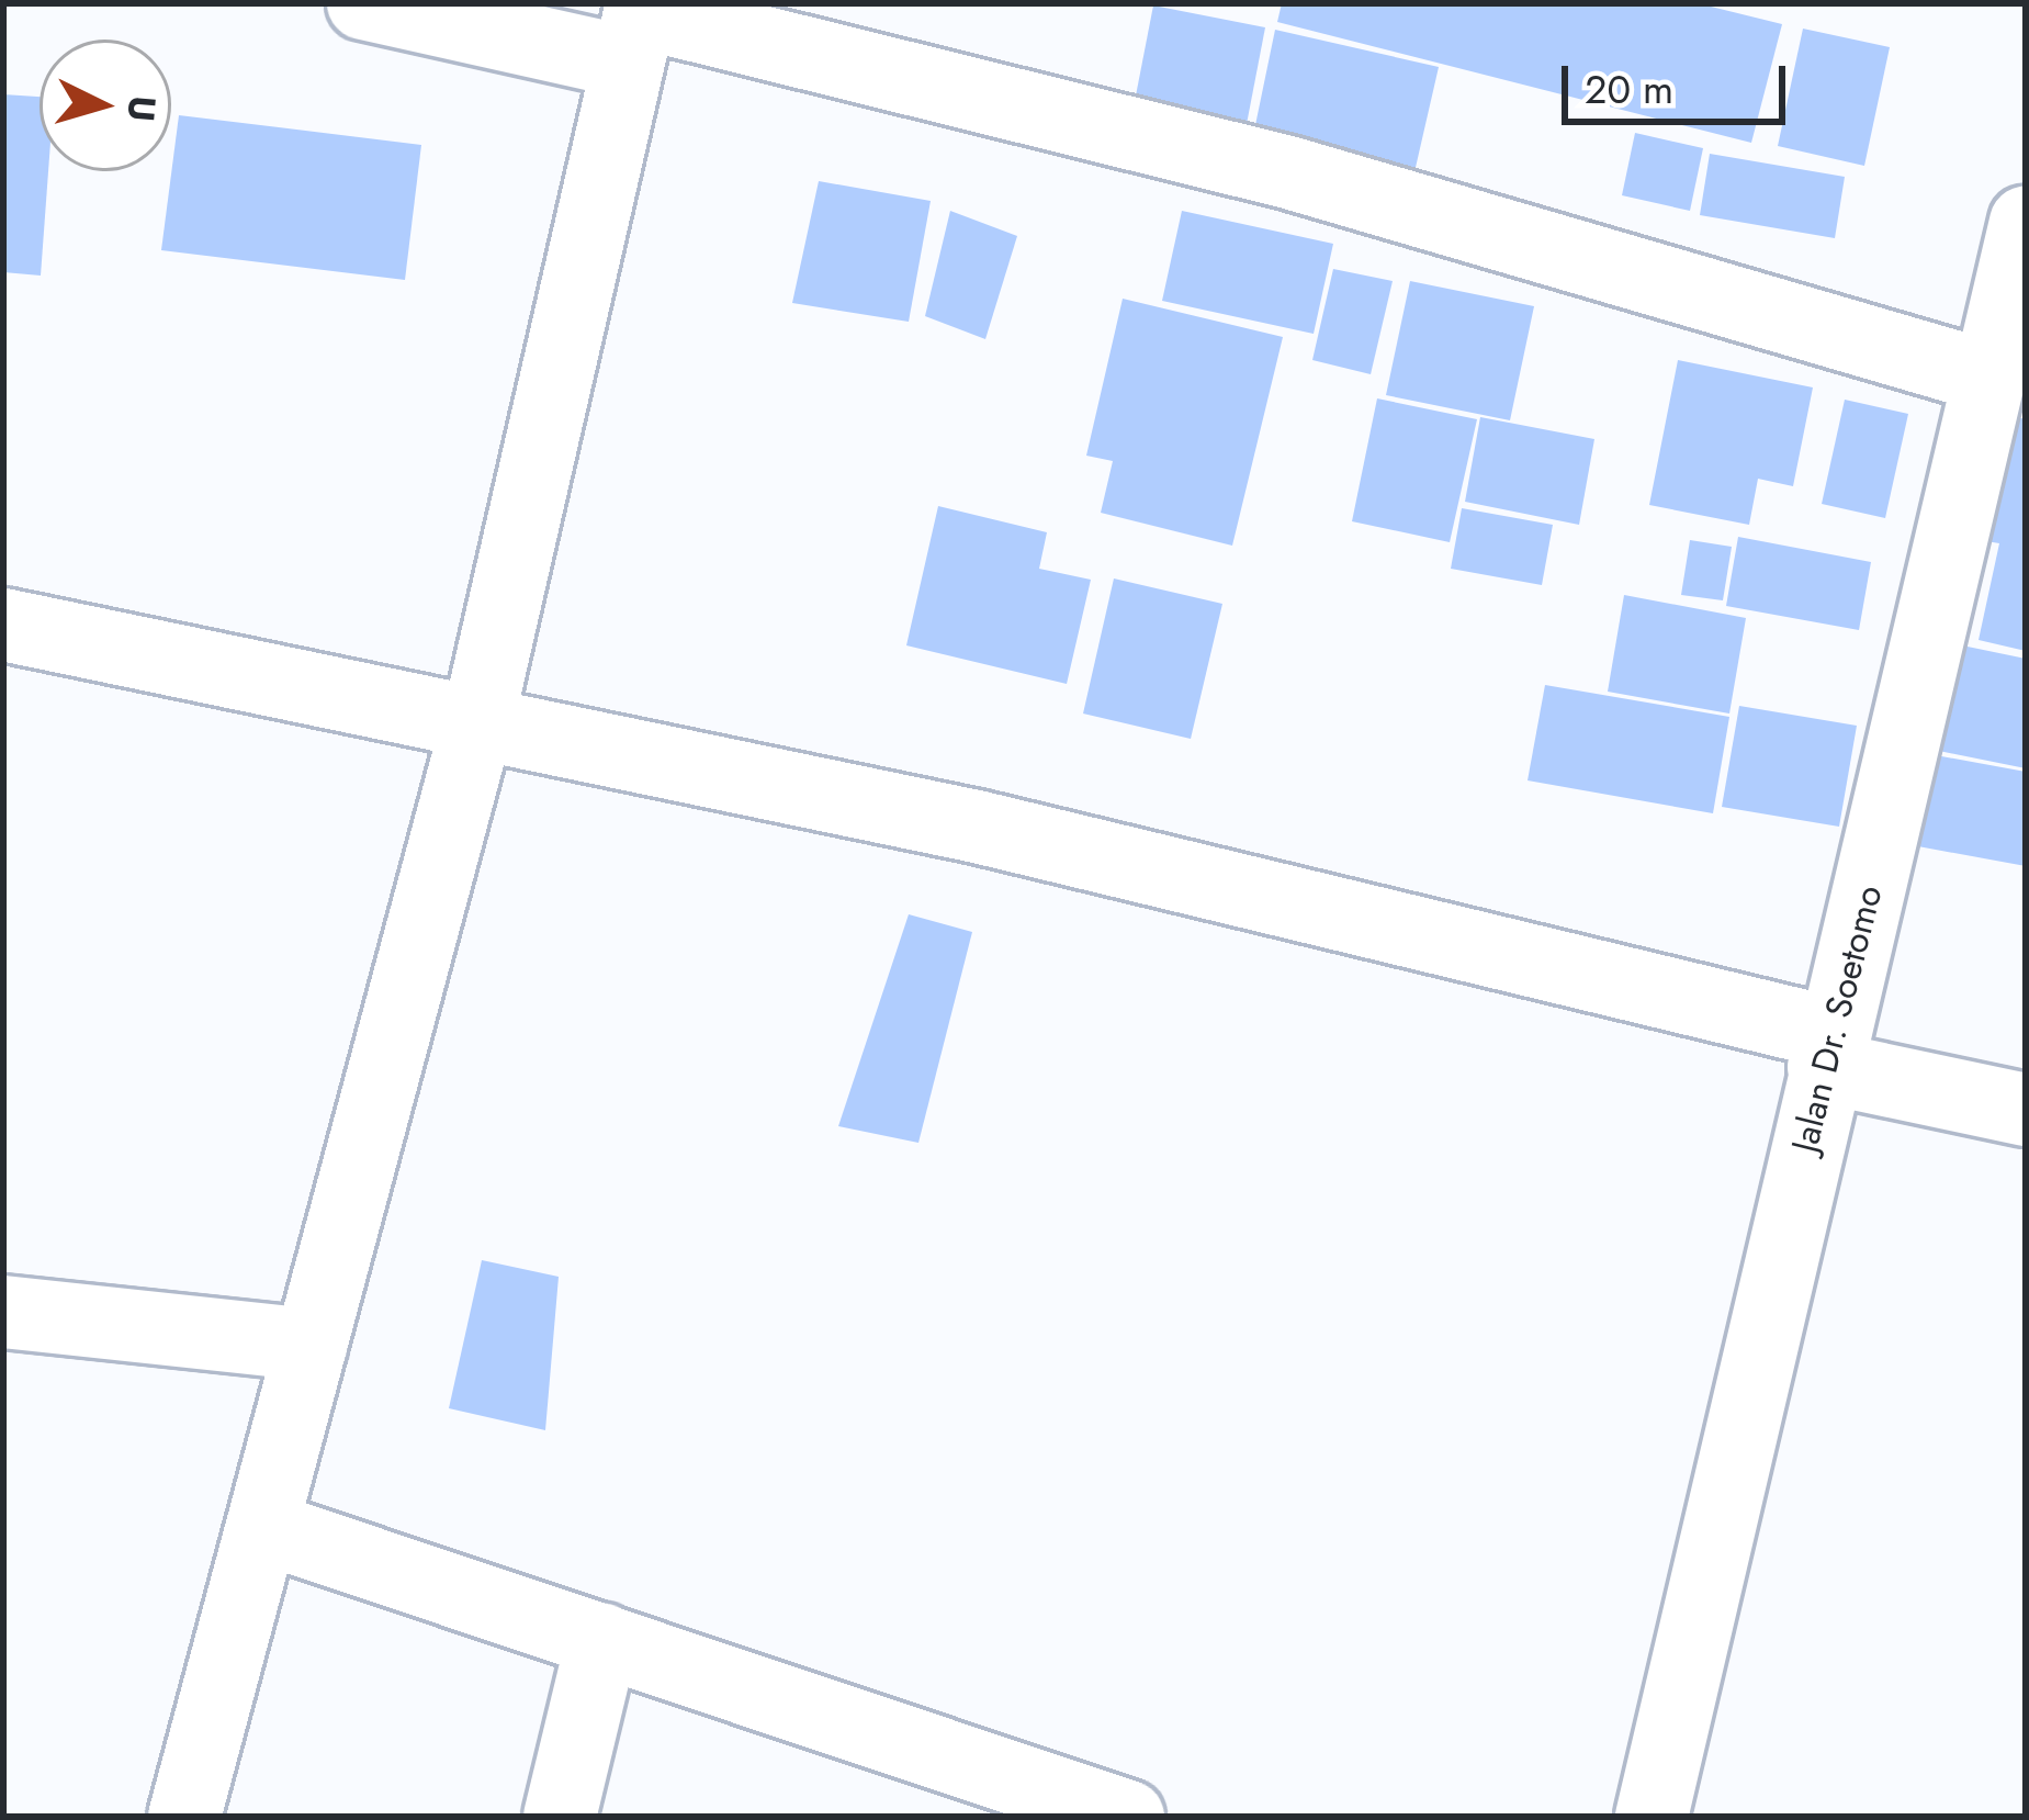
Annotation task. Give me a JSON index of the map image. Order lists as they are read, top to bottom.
{
  "streets": {
    "street": ["Jalan Dr. Soetomo"]
  },
  "scale_bar": "20 m",
  "north": "right"
}
